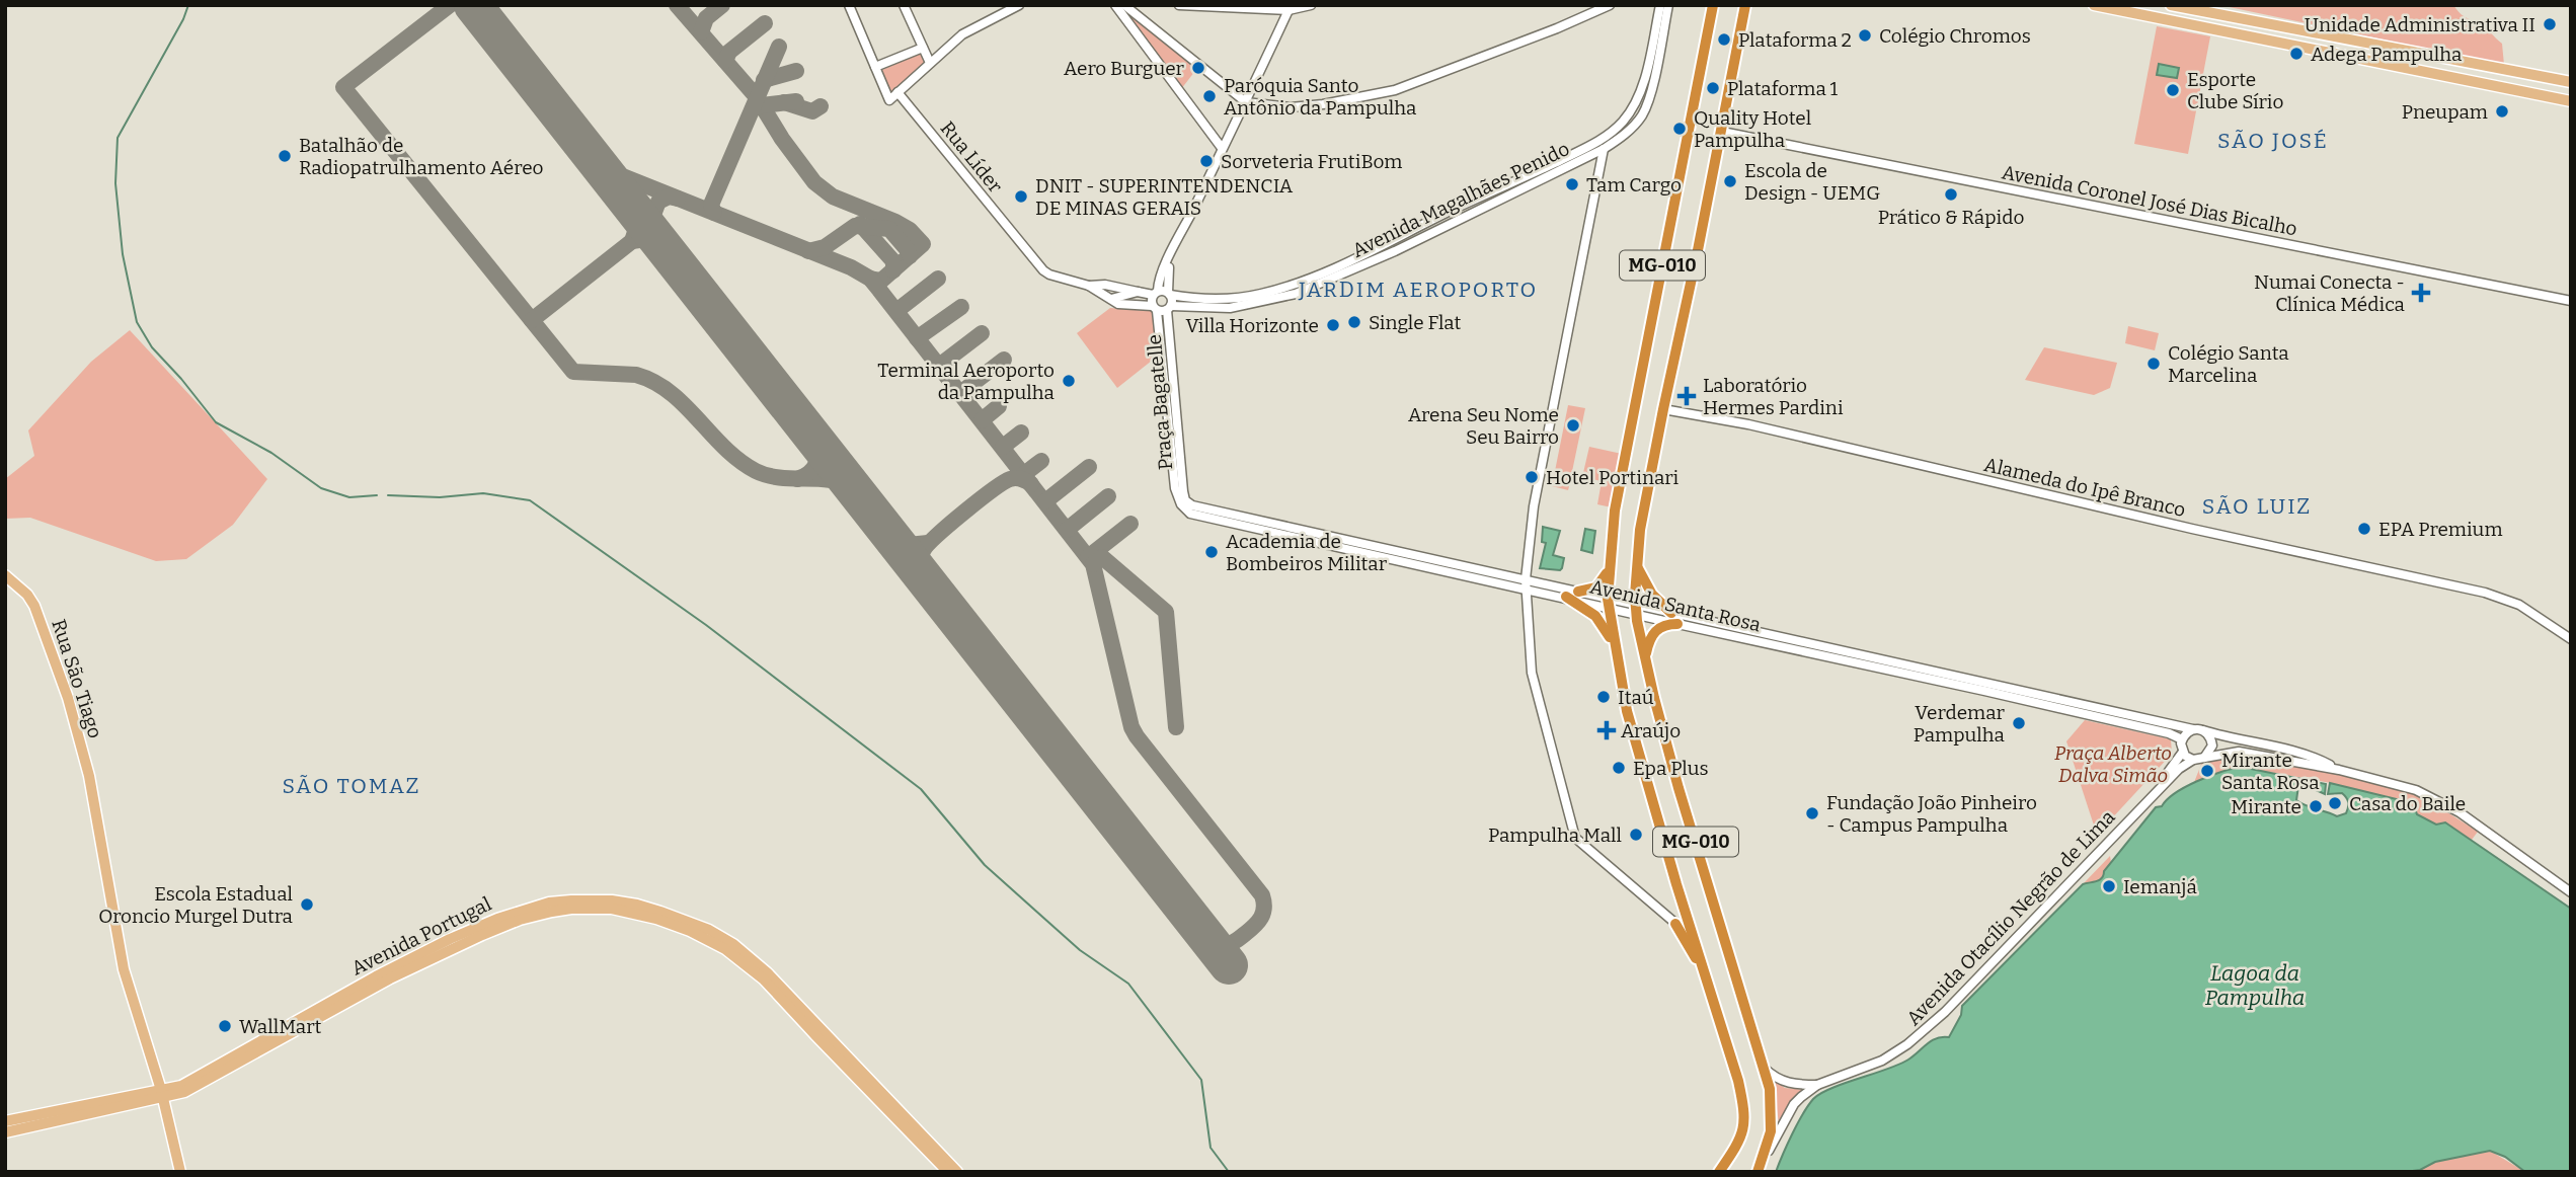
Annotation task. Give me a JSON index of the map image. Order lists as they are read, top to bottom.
{
  "streets": {
    "highway": ["MG-010"],
    "main road": ["Rua São Tiago", "Avenida Portugal"],
    "street": [
      "Rua Líder",
      "Avenida Magalhães Penido",
      "Avenida Coronel José Dias Bicalho",
      "Praça Bagatelle",
      "Alameda do Ipê Branco",
      "Avenida Santa Rosa",
      "Avenida Otacílio Negrão de Lima"
    ]
  },
  "crossings": [
    ["Rua Líder", "Avenida Magalhães Penido"],
    ["Rua Líder", "Praça Bagatelle"],
    ["Avenida Magalhães Penido", "Praça Bagatelle"],
    ["Avenida Coronel José Dias Bicalho", "MG-010"],
    ["MG-010", "Alameda do Ipê Branco"],
    ["MG-010", "Avenida Santa Rosa"],
    ["MG-010", "Avenida Otacílio Negrão de Lima"],
    ["Praça Bagatelle", "Avenida Santa Rosa"],
    ["Avenida Santa Rosa", "Avenida Otacílio Negrão de Lima"],
    ["Rua São Tiago", "Avenida Portugal"]
  ],
  "districts": [
    "SÃO JOSÉ",
    "JARDIM AEROPORTO",
    "SÃO LUIZ",
    "SÃO TOMAZ"
  ],
  "water": ["Lagoa da Pampulha"],
  "parks": ["Praça Alberto Dalva Simão"],
  "places": {
    "other": [
      "Unidade Administrativa II",
      "Colégio Chromos",
      "Plataforma 2",
      "Adega Pampulha",
      "Aero Burguer",
      "Plataforma 1",
      "Esporte Clube Sírio",
      "Paróquia Santo Antônio da Pampulha",
      "Pneupam",
      "Quality Hotel Pampulha",
      "Batalhão de Radiopatrulhamento Aéreo",
      "Sorveteria FrutiBom",
      "Escola de Design - UEMG",
      "Tam Cargo",
      "Prático & Rápido",
      "DNIT - SUPERINTENDENCIA DE MINAS GERAIS",
      "Single Flat",
      "Villa Horizonte",
      "Colégio Santa Marcelina",
      "Terminal Aeroporto da Pampulha",
      "Arena Seu Nome Seu Bairro",
      "Hotel Portinari",
      "EPA Premium",
      "Academia de Bombeiros Militar",
      "Itaú",
      "Verdemar Pampulha",
      "Epa Plus",
      "Mirante Santa Rosa",
      "Casa do Baile",
      "Mirante",
      "Fundação João Pinheiro - Campus Pampulha",
      "Pampulha Mall",
      "Iemanjá",
      "Escola Estadual Oroncio Murgel Dutra",
      "WallMart"
    ],
    "health": ["Numai Conecta - Clínica Médica", "Laboratório Hermes Pardini", "Araújo"]
  }
}
